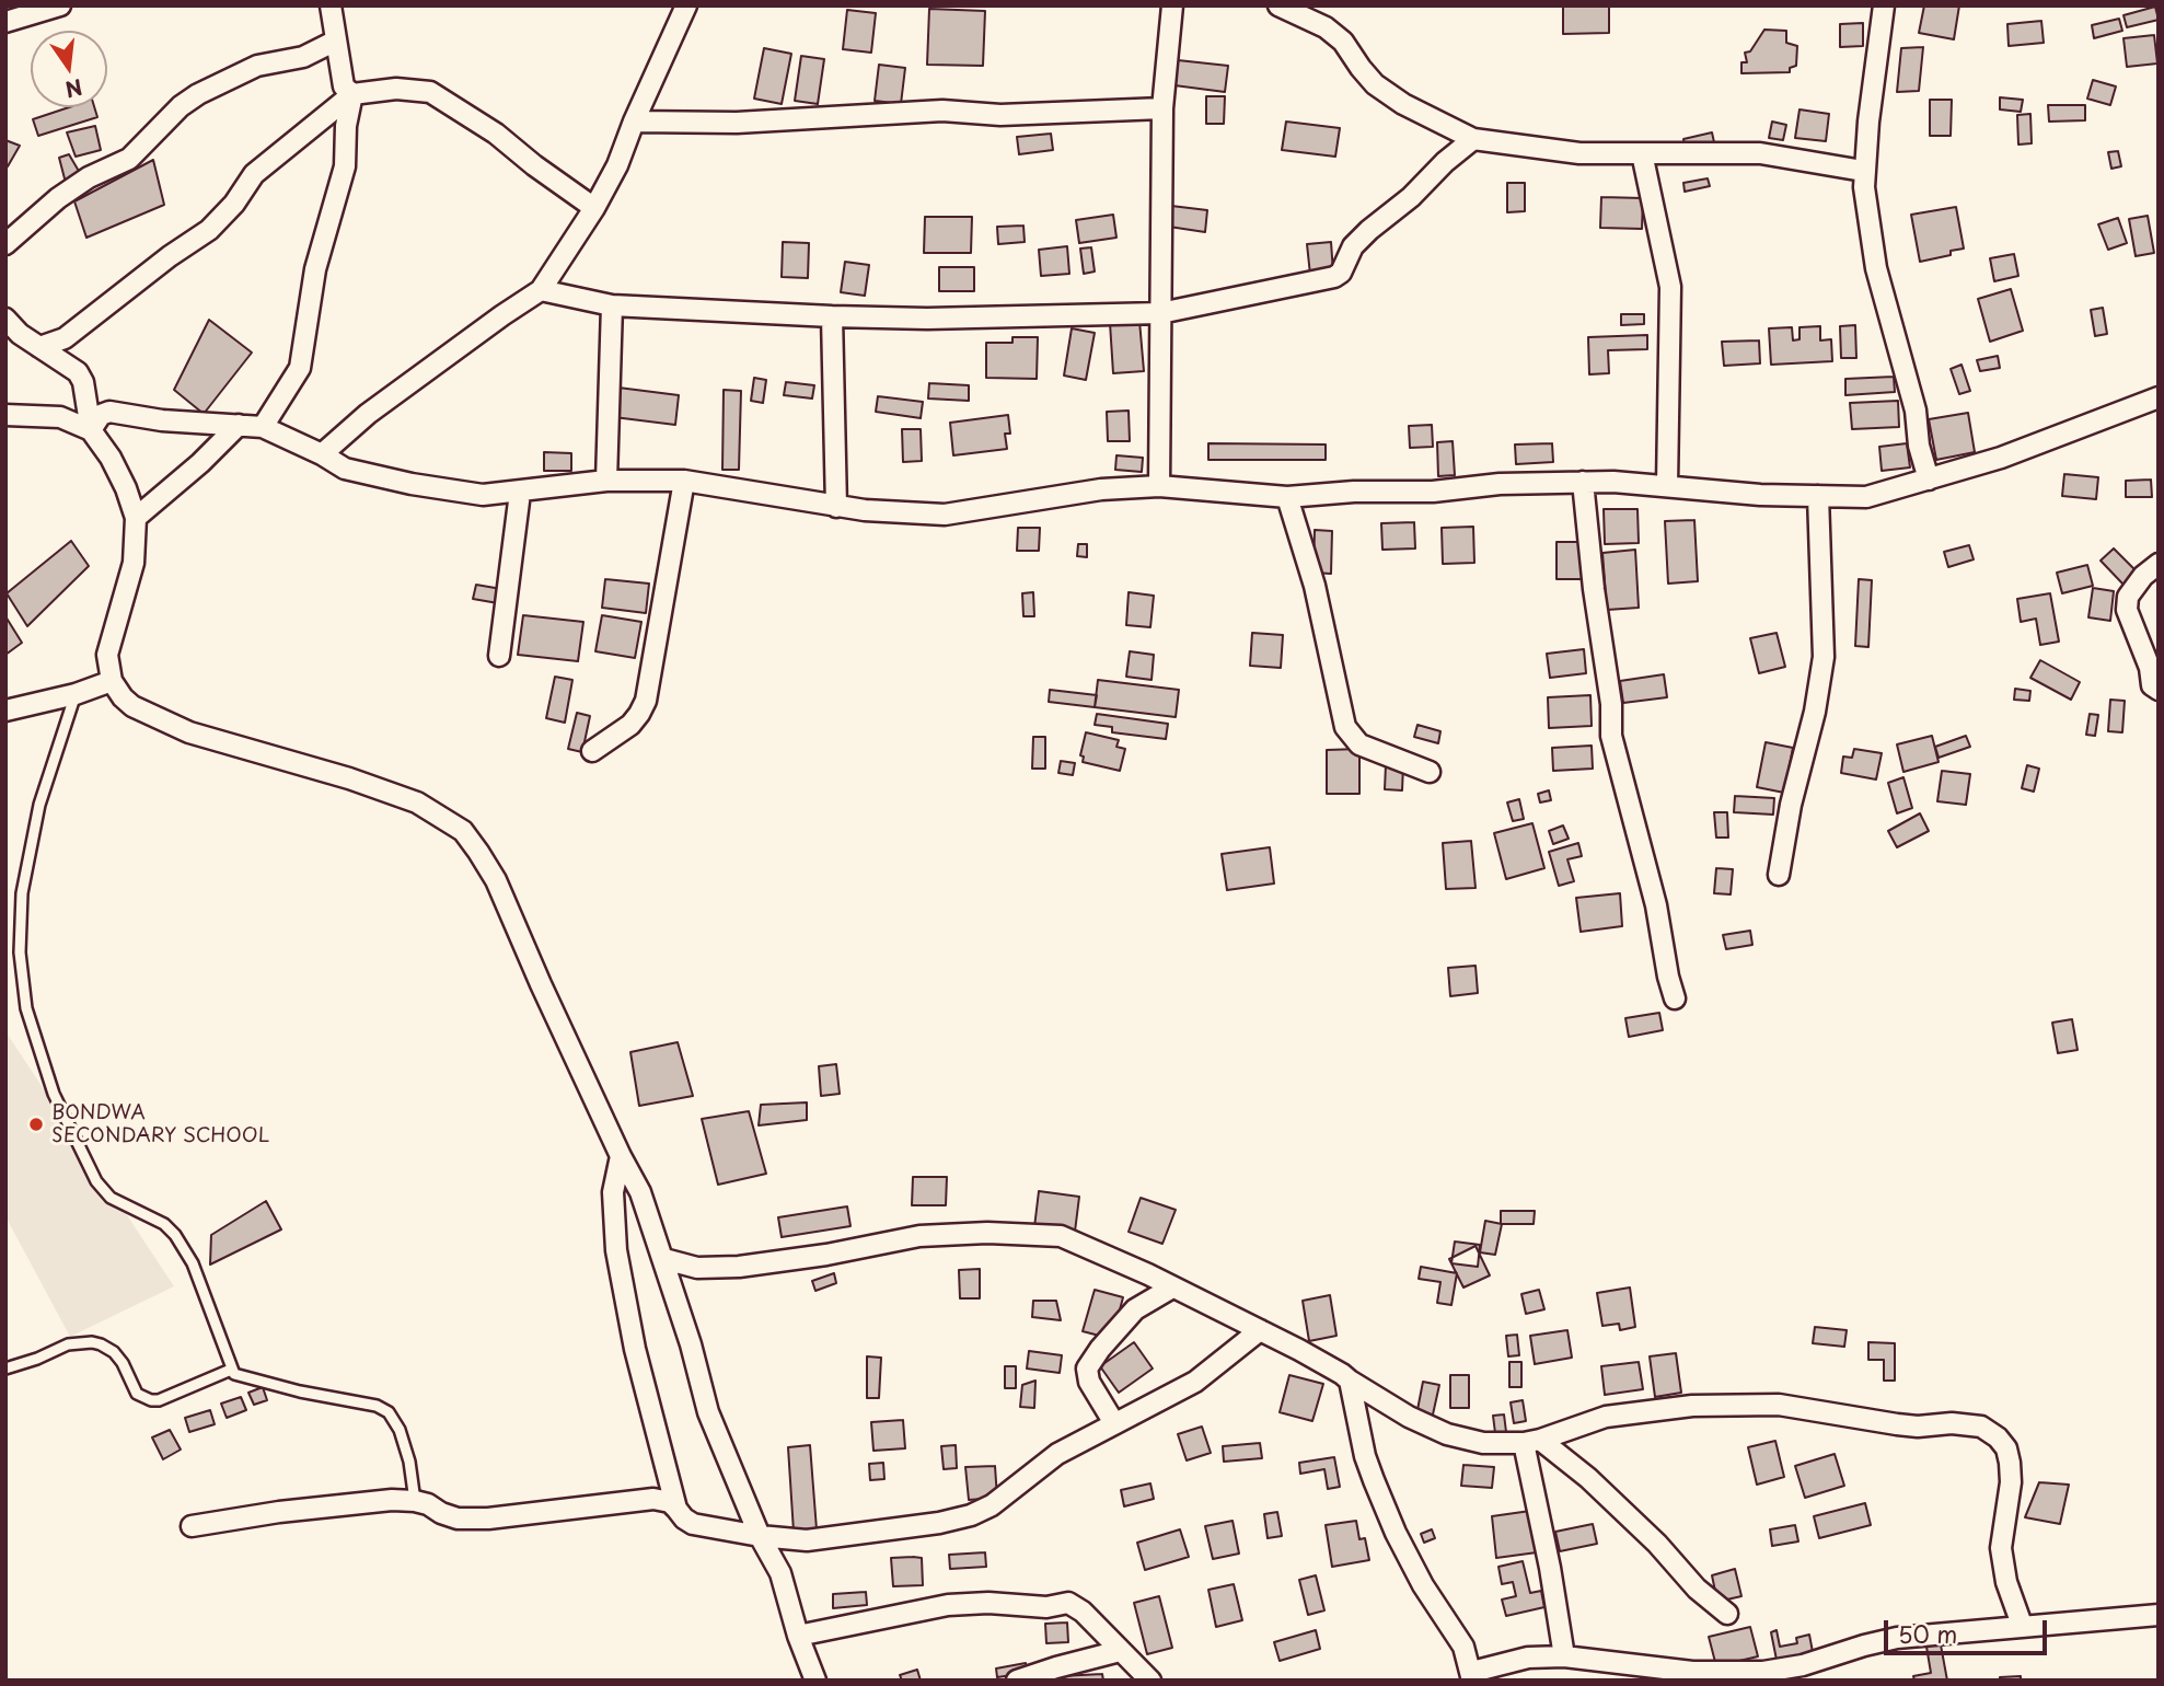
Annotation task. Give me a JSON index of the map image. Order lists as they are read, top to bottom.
{
  "places": ["BONDWA SECONDARY SCHOOL"],
  "scale_bar": "50 m",
  "north": "bottom"
}
